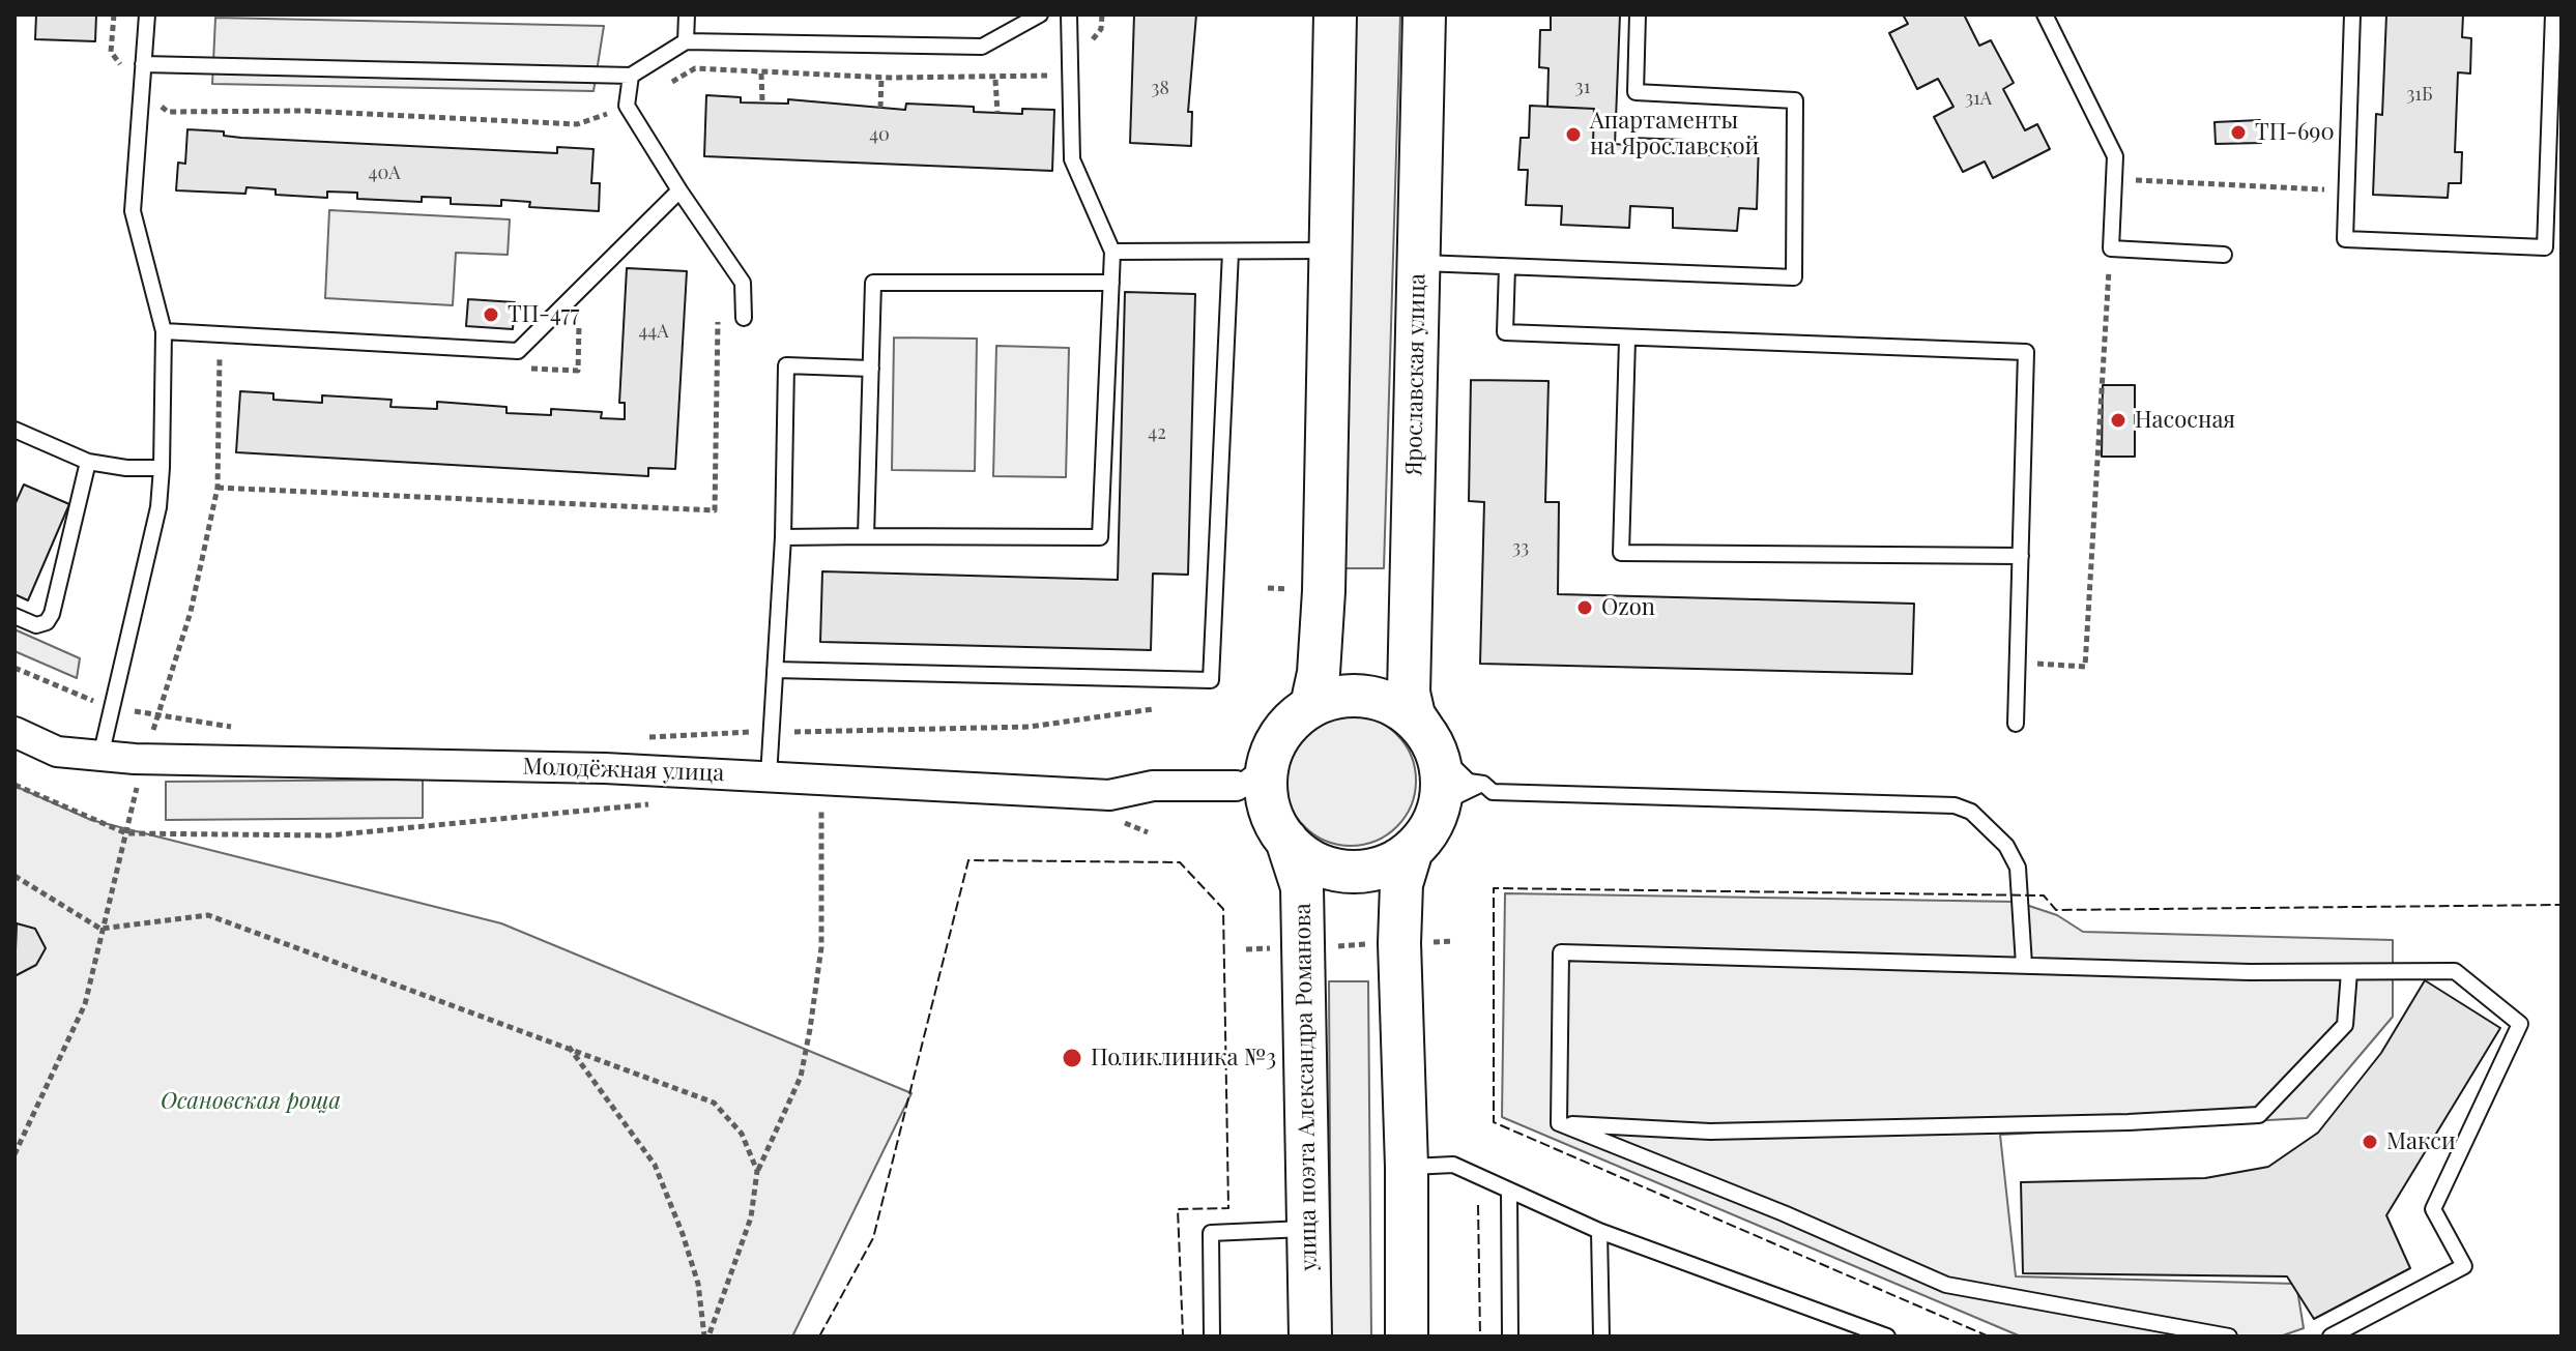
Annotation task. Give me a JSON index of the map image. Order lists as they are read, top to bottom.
{
  "streets": {
    "main road": ["Ярославская улица", "улица поэта Александра Романова"],
    "street": ["Молодёжная улица"]
  },
  "crossings": [
    ["Ярославская улица", "Молодёжная улица"],
    ["Ярославская улица", "улица поэта Александра Романова"],
    ["Молодёжная улица", "улица поэта Александра Романова"]
  ],
  "parks": ["Осановская роща"],
  "places": [
    "ТП-690",
    "Апартаменты на Ярославской",
    "ТП-477",
    "Насосная",
    "Ozon",
    "Поликлиника №3",
    "Макси"
  ],
  "house_numbers": [
    "31",
    "38",
    "31Б",
    "31А",
    "40",
    "40А",
    "44А",
    "42",
    "33"
  ]
}
